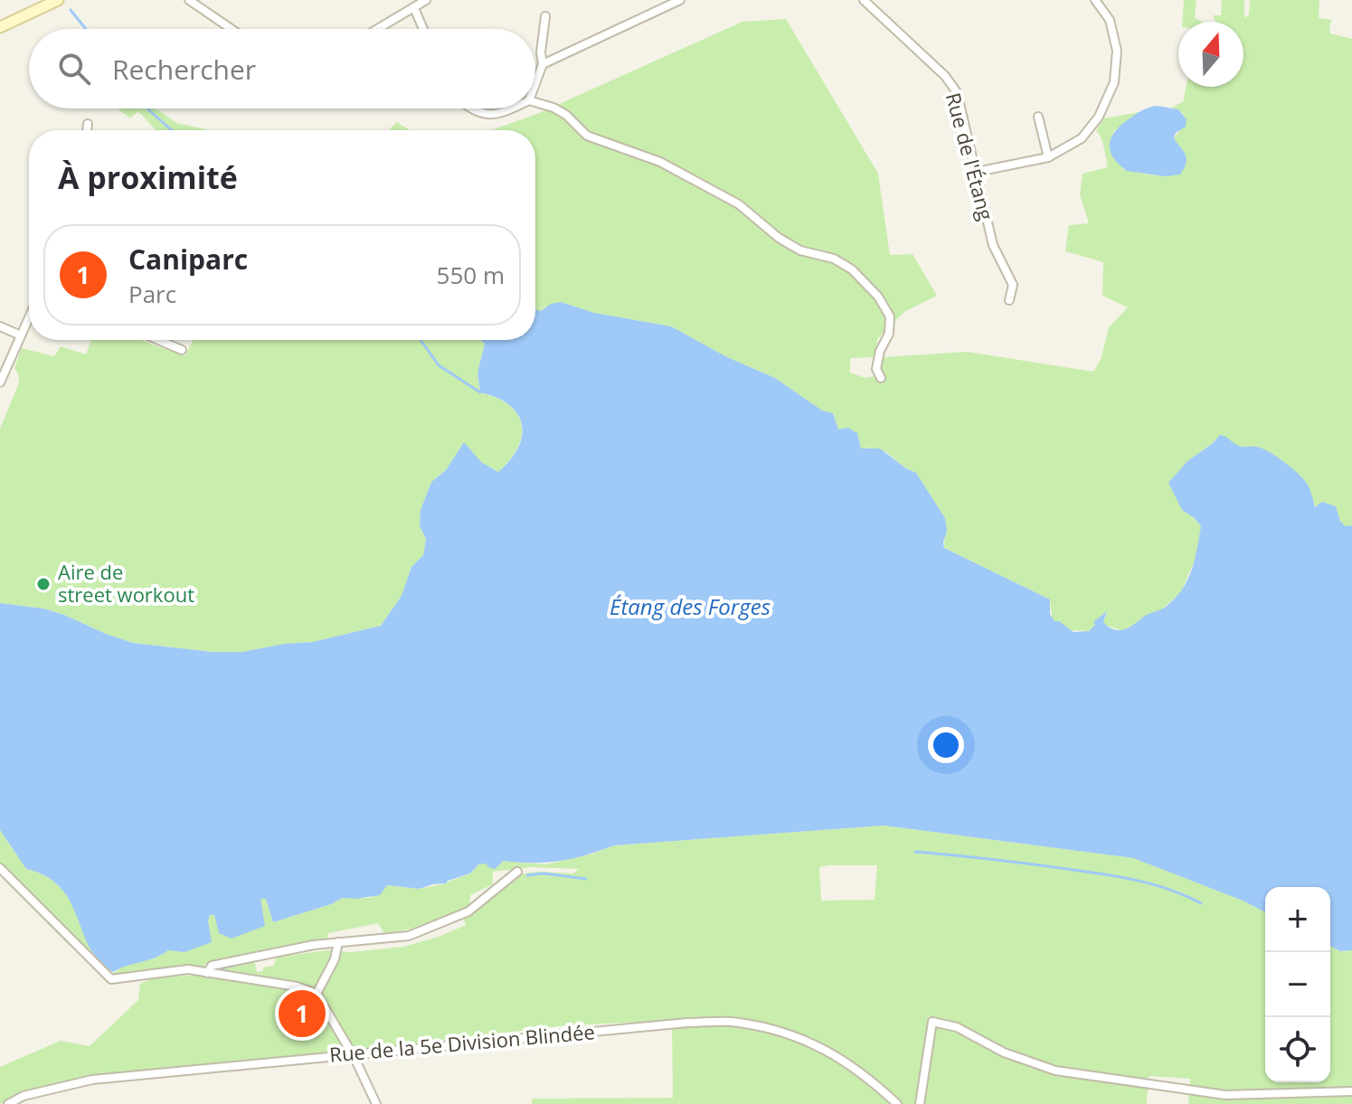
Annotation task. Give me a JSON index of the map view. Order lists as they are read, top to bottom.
{
  "streets": {
    "street": ["Rue de l'Étang", "Rue de la 5e Division Blindée"]
  },
  "water": ["Étang des Forges"],
  "places": ["Aire de street workout"],
  "north": "top",
  "page": {
    "search": "Rechercher",
    "heading": "À proximité",
    "list": [
      {
        "mark": "1",
        "name": "Caniparc",
        "note": "Parc",
        "value": "550 m"
      }
    ],
    "map_buttons": ["+", "−"],
    "pins": "1"
  }
}
